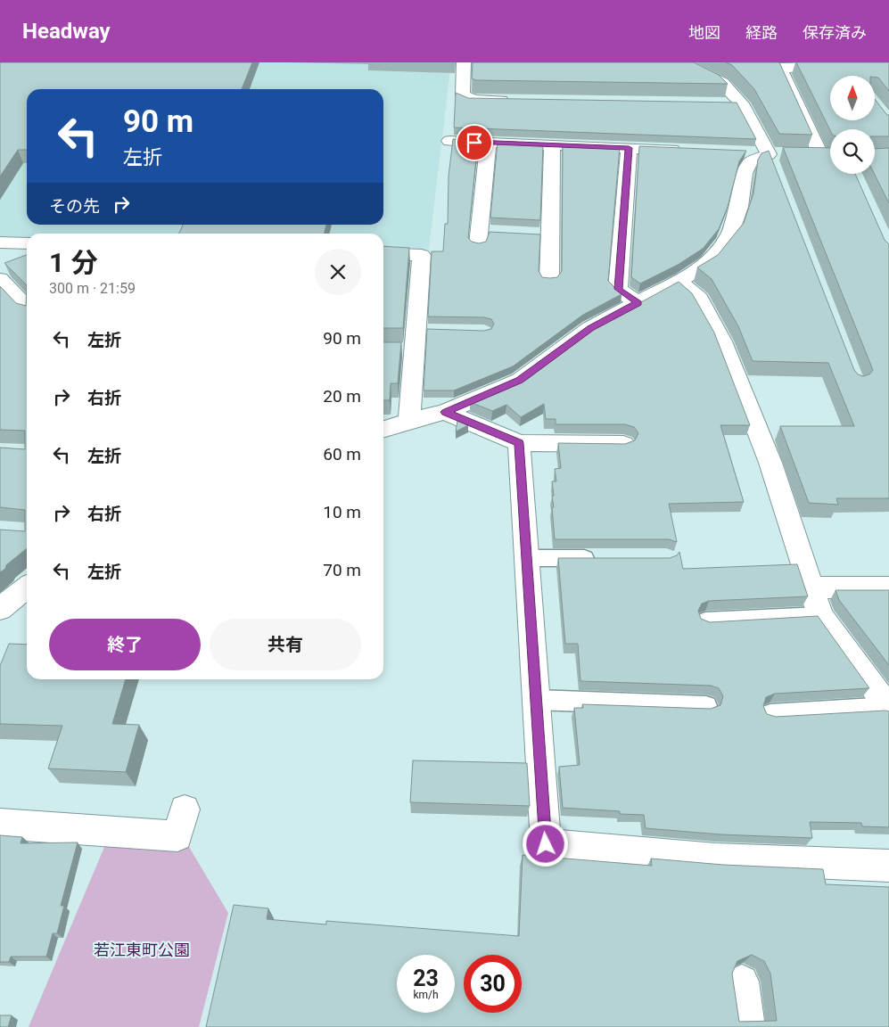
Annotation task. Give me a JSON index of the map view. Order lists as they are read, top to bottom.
{
  "parks": ["若江東町公園"],
  "north": "top",
  "page": {
    "header": "Headway",
    "nav": ["地図", "経路", "保存済み"],
    "turn": ["90 m", "左折"],
    "then": "その先",
    "heading": ["1 分", "300 m · 21:59"],
    "list": [
      {
        "name": "左折",
        "value": "90 m"
      },
      {
        "name": "右折",
        "value": "20 m"
      },
      {
        "name": "左折",
        "value": "60 m"
      },
      {
        "name": "右折",
        "value": "10 m"
      },
      {
        "name": "左折",
        "value": "70 m"
      }
    ],
    "buttons": ["終了", "共有"],
    "speed": "23 km/h",
    "limit": "30"
  }
}
